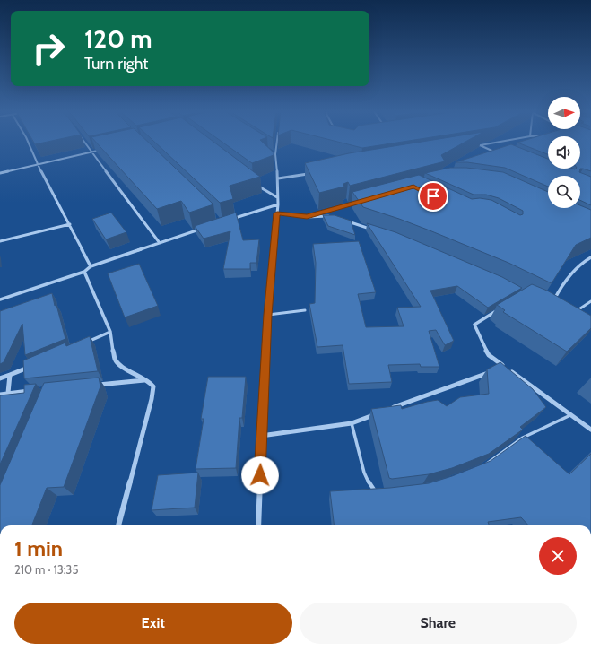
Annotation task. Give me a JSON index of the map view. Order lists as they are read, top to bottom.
{
  "north": "right",
  "page": {
    "turn": ["120 m", "Turn right"],
    "heading": ["1 min", "210 m · 13:35"],
    "buttons": ["Exit", "Share"]
  }
}
